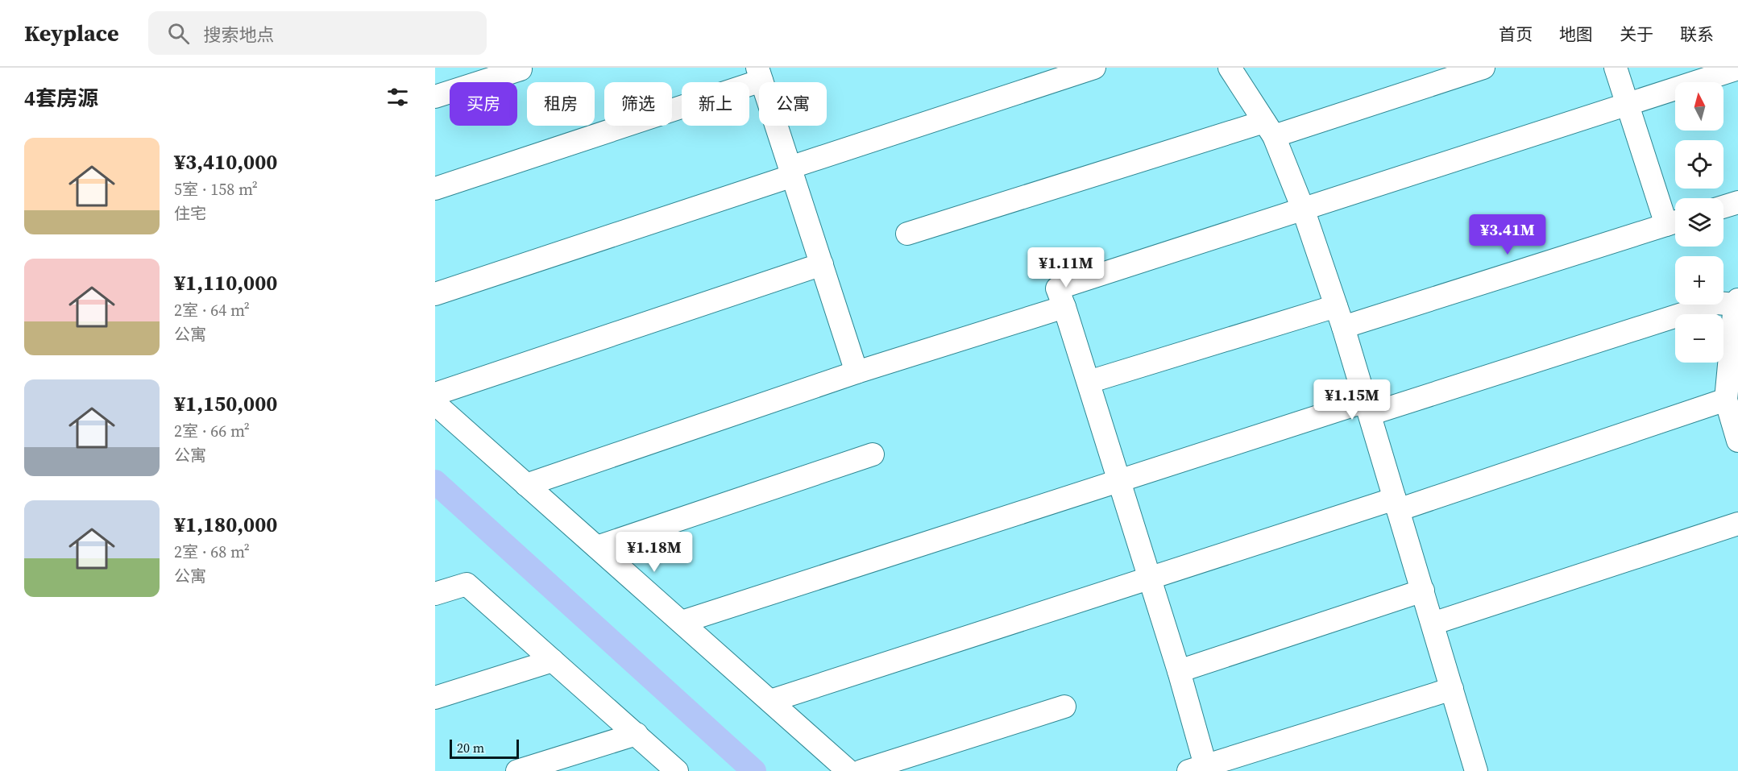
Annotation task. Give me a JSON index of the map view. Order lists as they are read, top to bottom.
{
  "scale_bar": "20 m",
  "north": "top",
  "page": {
    "header": "Keyplace",
    "search": "搜索地点",
    "nav": [
      "首页",
      "地图",
      "关于",
      "联系"
    ],
    "heading": "4套房源",
    "map_buttons": ["+", "−"],
    "chip": [
      "买房",
      "租房",
      "筛选",
      "新上",
      "公寓"
    ],
    "list": [
      {
        "name": "¥3,410,000",
        "note": "5室 · 158 m² · 住宅"
      },
      {
        "name": "¥1,110,000",
        "note": "2室 · 64 m² · 公寓"
      },
      {
        "name": "¥1,150,000",
        "note": "2室 · 66 m² · 公寓"
      },
      {
        "name": "¥1,180,000",
        "note": "2室 · 68 m² · 公寓"
      }
    ],
    "price": [
      "¥3.41M",
      "¥1.11M",
      "¥1.15M",
      "¥1.18M"
    ],
    "scale": "20 m"
  }
}
